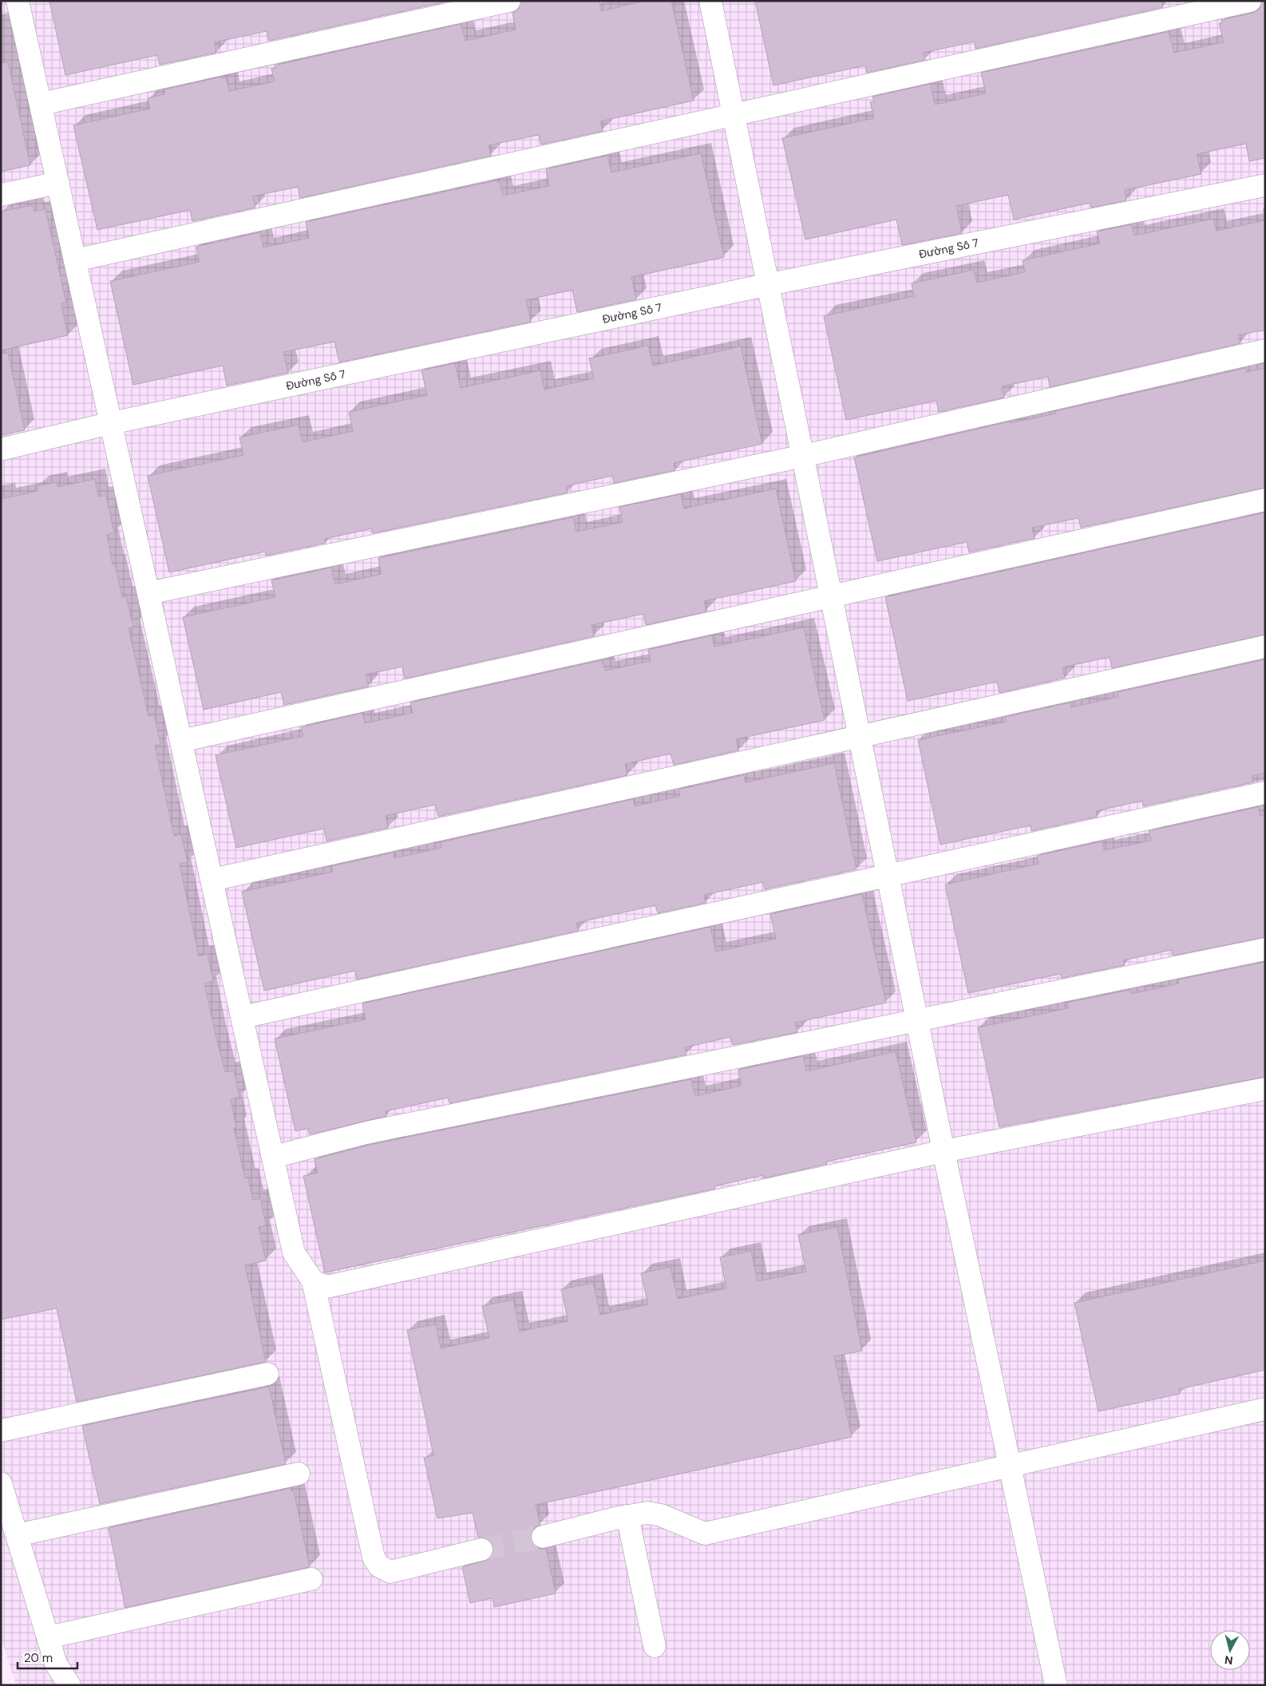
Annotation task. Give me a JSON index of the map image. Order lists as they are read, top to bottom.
{
  "streets": {
    "lane": ["Đường Số 7"]
  },
  "scale_bar": "20 m",
  "north": "bottom"
}
